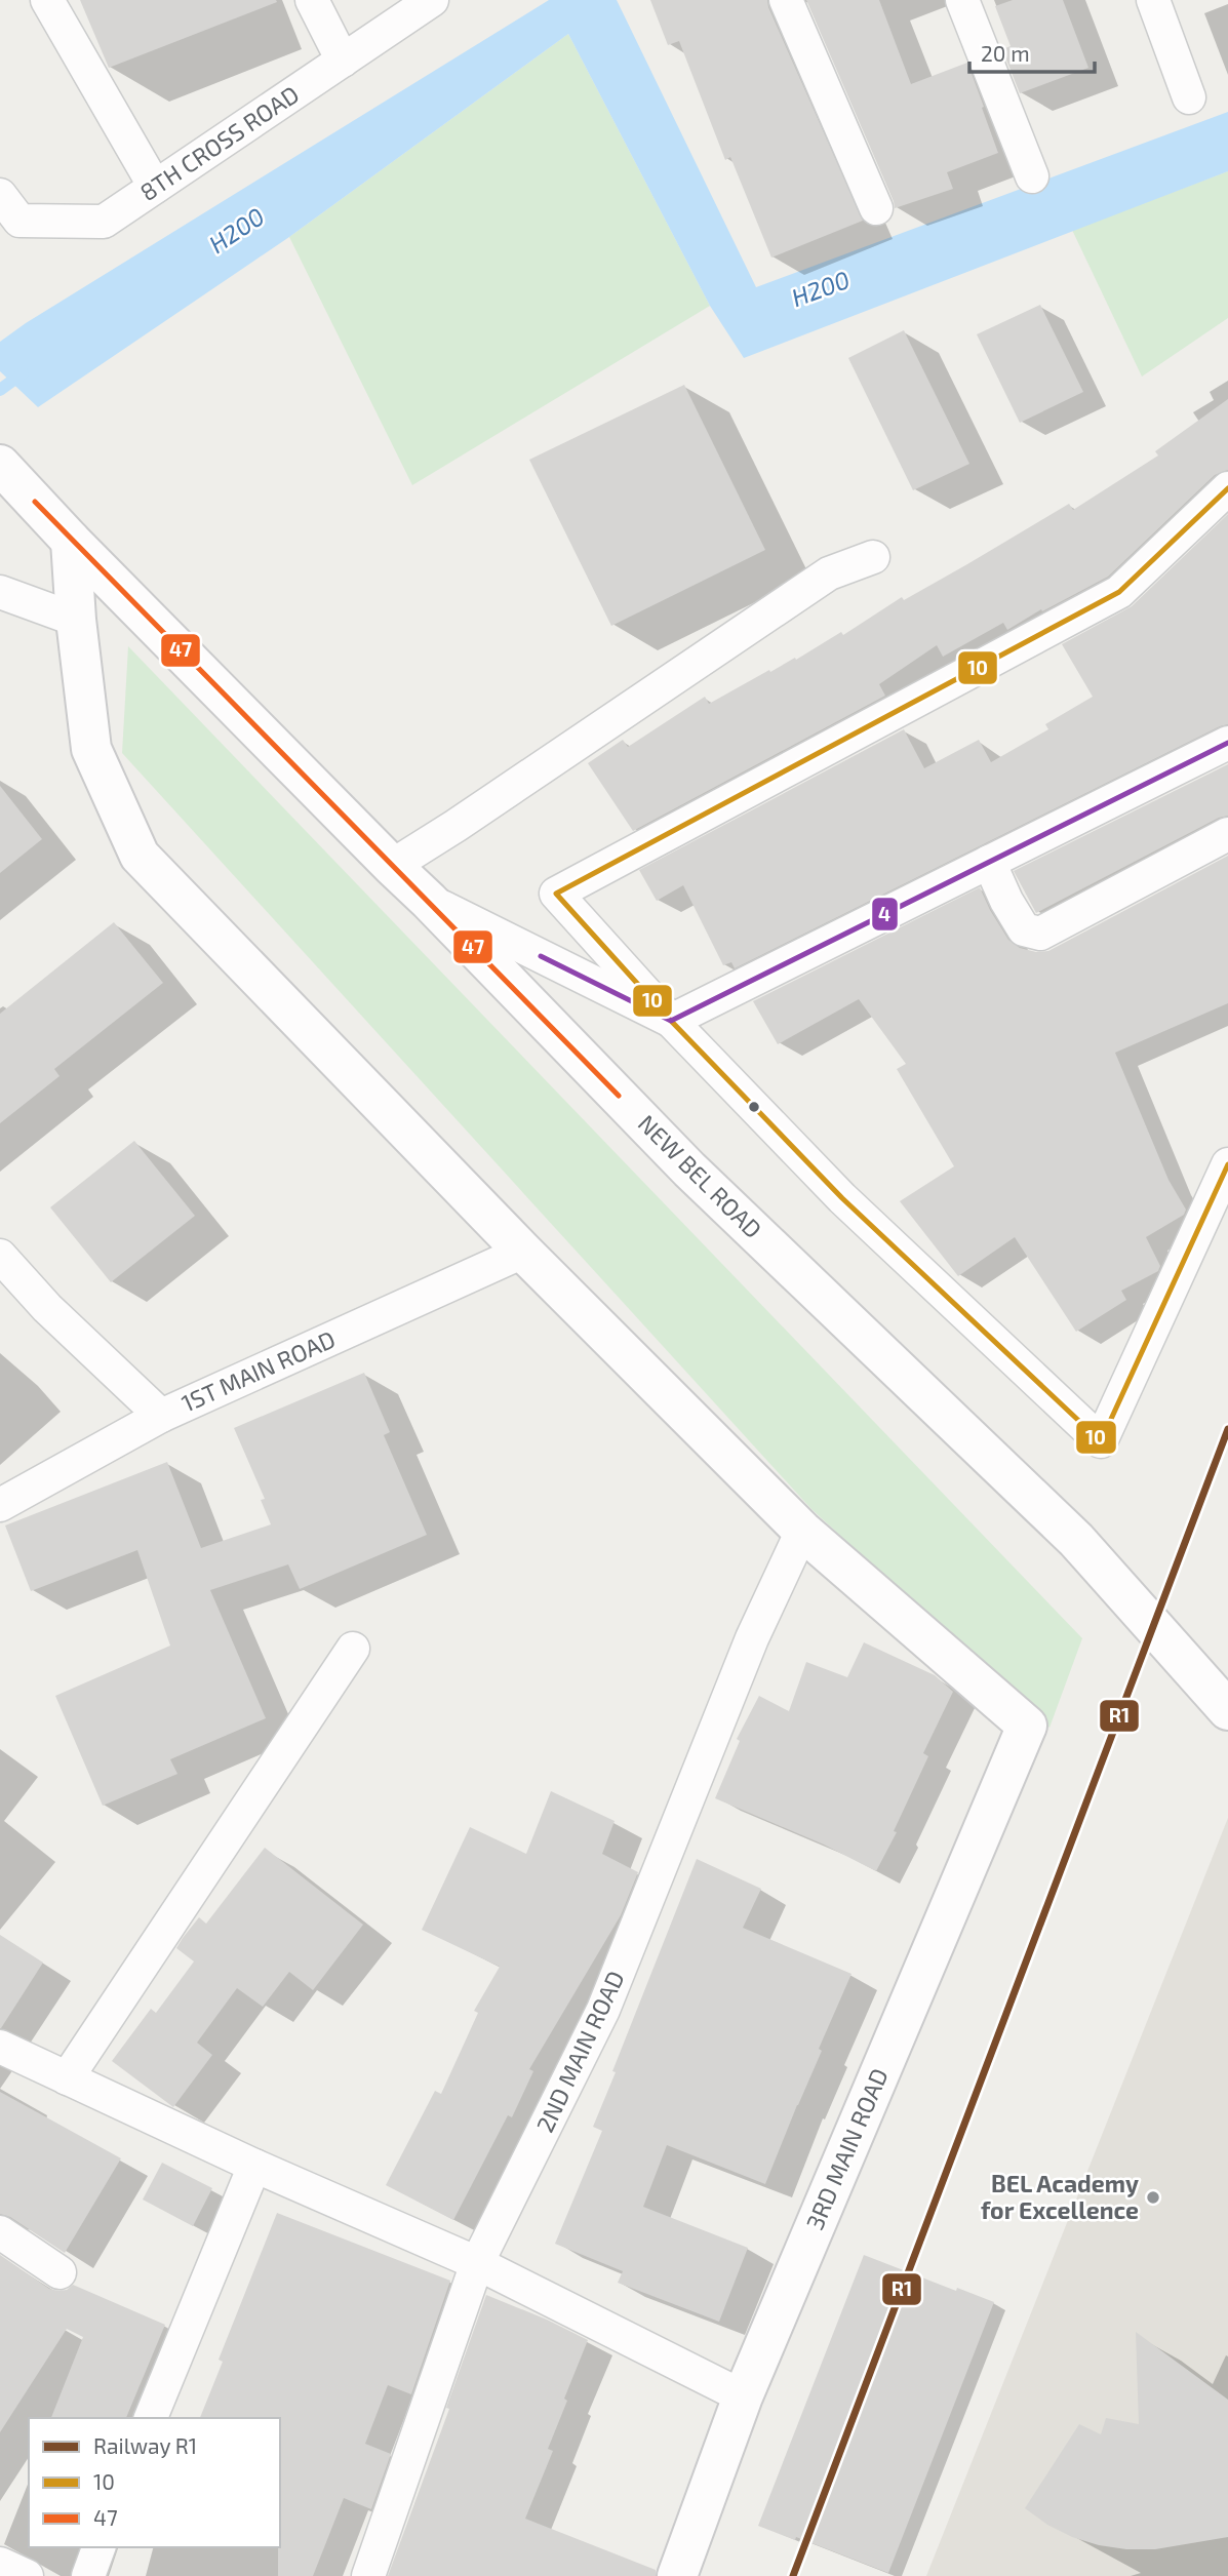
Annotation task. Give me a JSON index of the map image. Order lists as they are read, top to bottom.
{
  "streets": {
    "street": [
      "8TH CROSS ROAD",
      "NEW BEL ROAD",
      "1ST MAIN ROAD",
      "2ND MAIN ROAD",
      "3RD MAIN ROAD"
    ]
  },
  "crossings": [
    ["2ND MAIN ROAD", "3RD MAIN ROAD"]
  ],
  "water": ["H200"],
  "places": ["BEL Academy for Excellence"],
  "lines": [
    "transit line 10",
    "transit line 47",
    "transit line 4",
    "rail line R1"
  ],
  "legend": ["Railway R1", "10", "47"],
  "scale_bar": "20 m"
}
